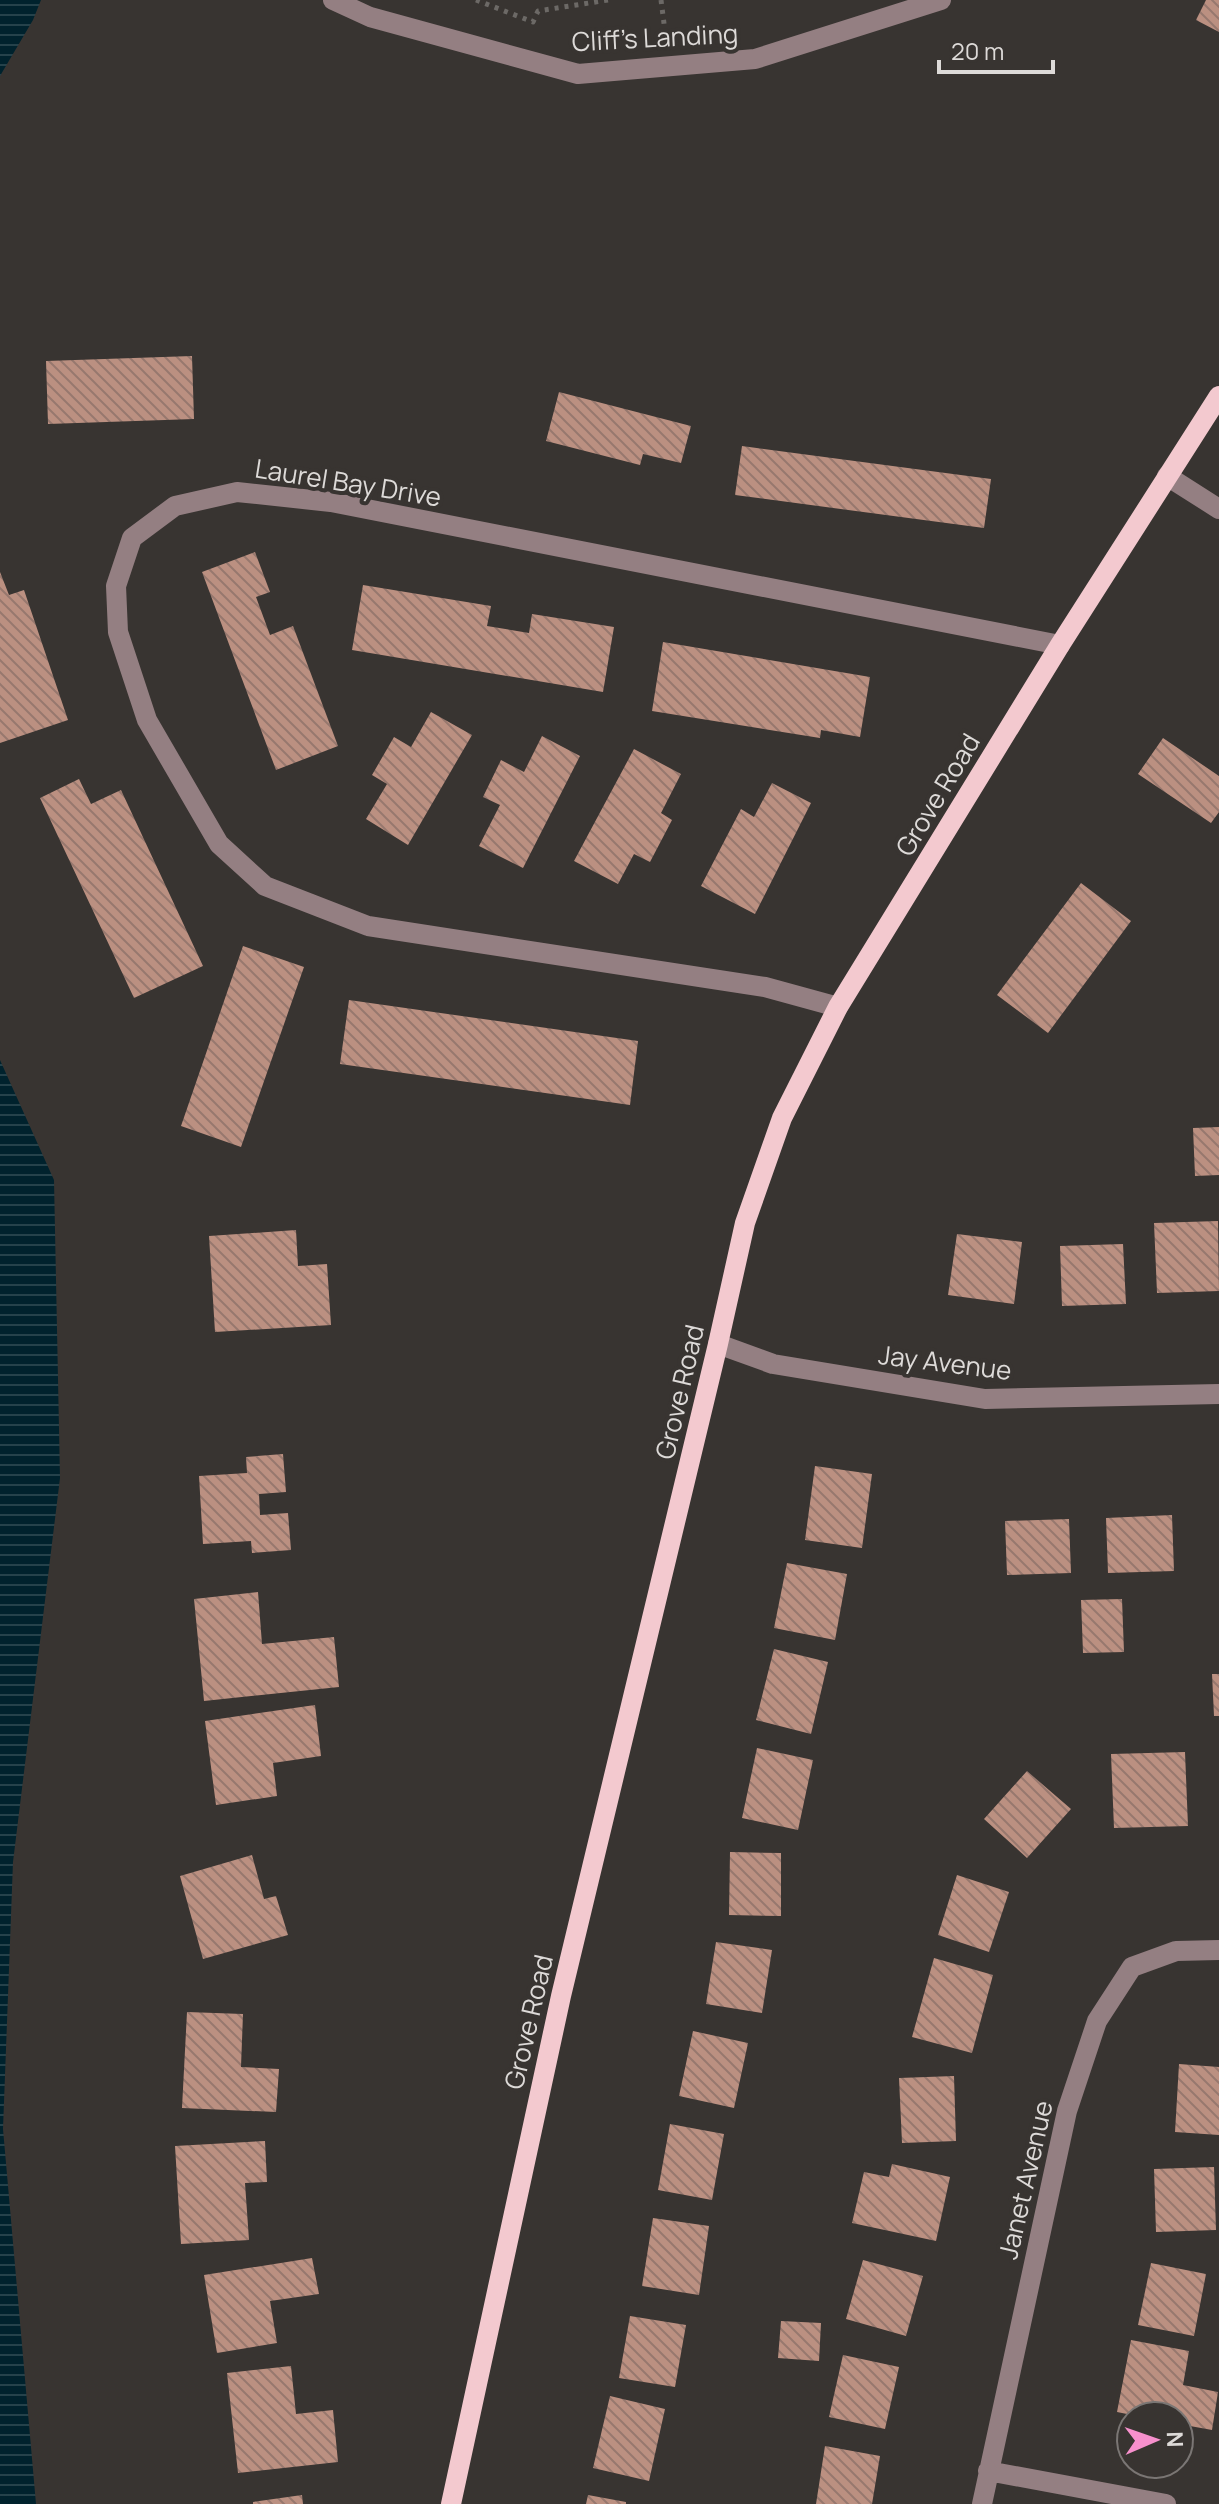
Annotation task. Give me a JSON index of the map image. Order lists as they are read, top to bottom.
{
  "streets": {
    "main road": ["Grove Road"],
    "street": [
      "Cliff's Landing",
      "Laurel Bay Drive",
      "Jay Avenue",
      "Janet Avenue"
    ]
  },
  "crossings": [
    ["Laurel Bay Drive", "Grove Road"],
    ["Grove Road", "Jay Avenue"]
  ],
  "scale_bar": "20 m",
  "north": "right"
}
